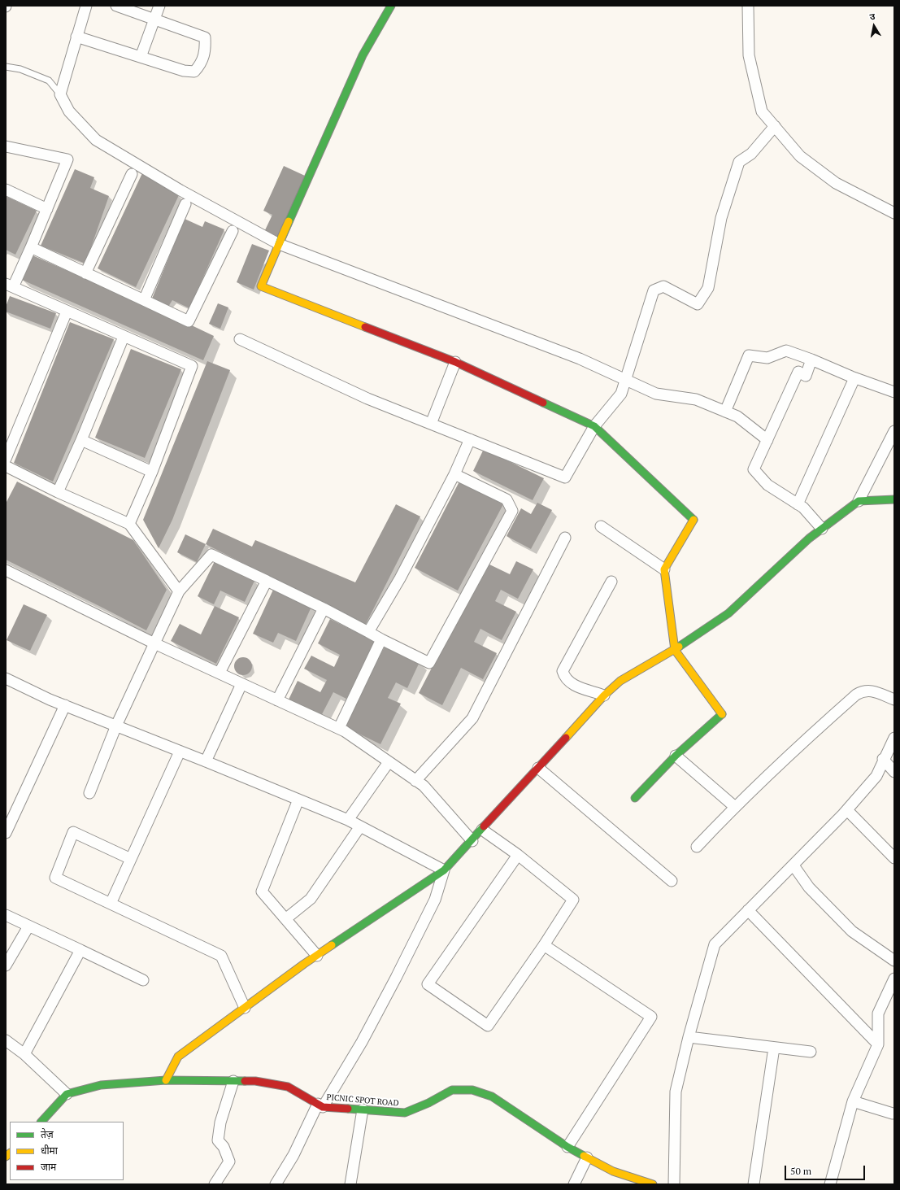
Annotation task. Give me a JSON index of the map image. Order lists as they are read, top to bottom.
{
  "streets": {
    "street": ["PICNIC SPOT ROAD"]
  },
  "legend": ["तेज़", "धीमा", "जाम"],
  "scale_bar": "50 m",
  "north": "top"
}
